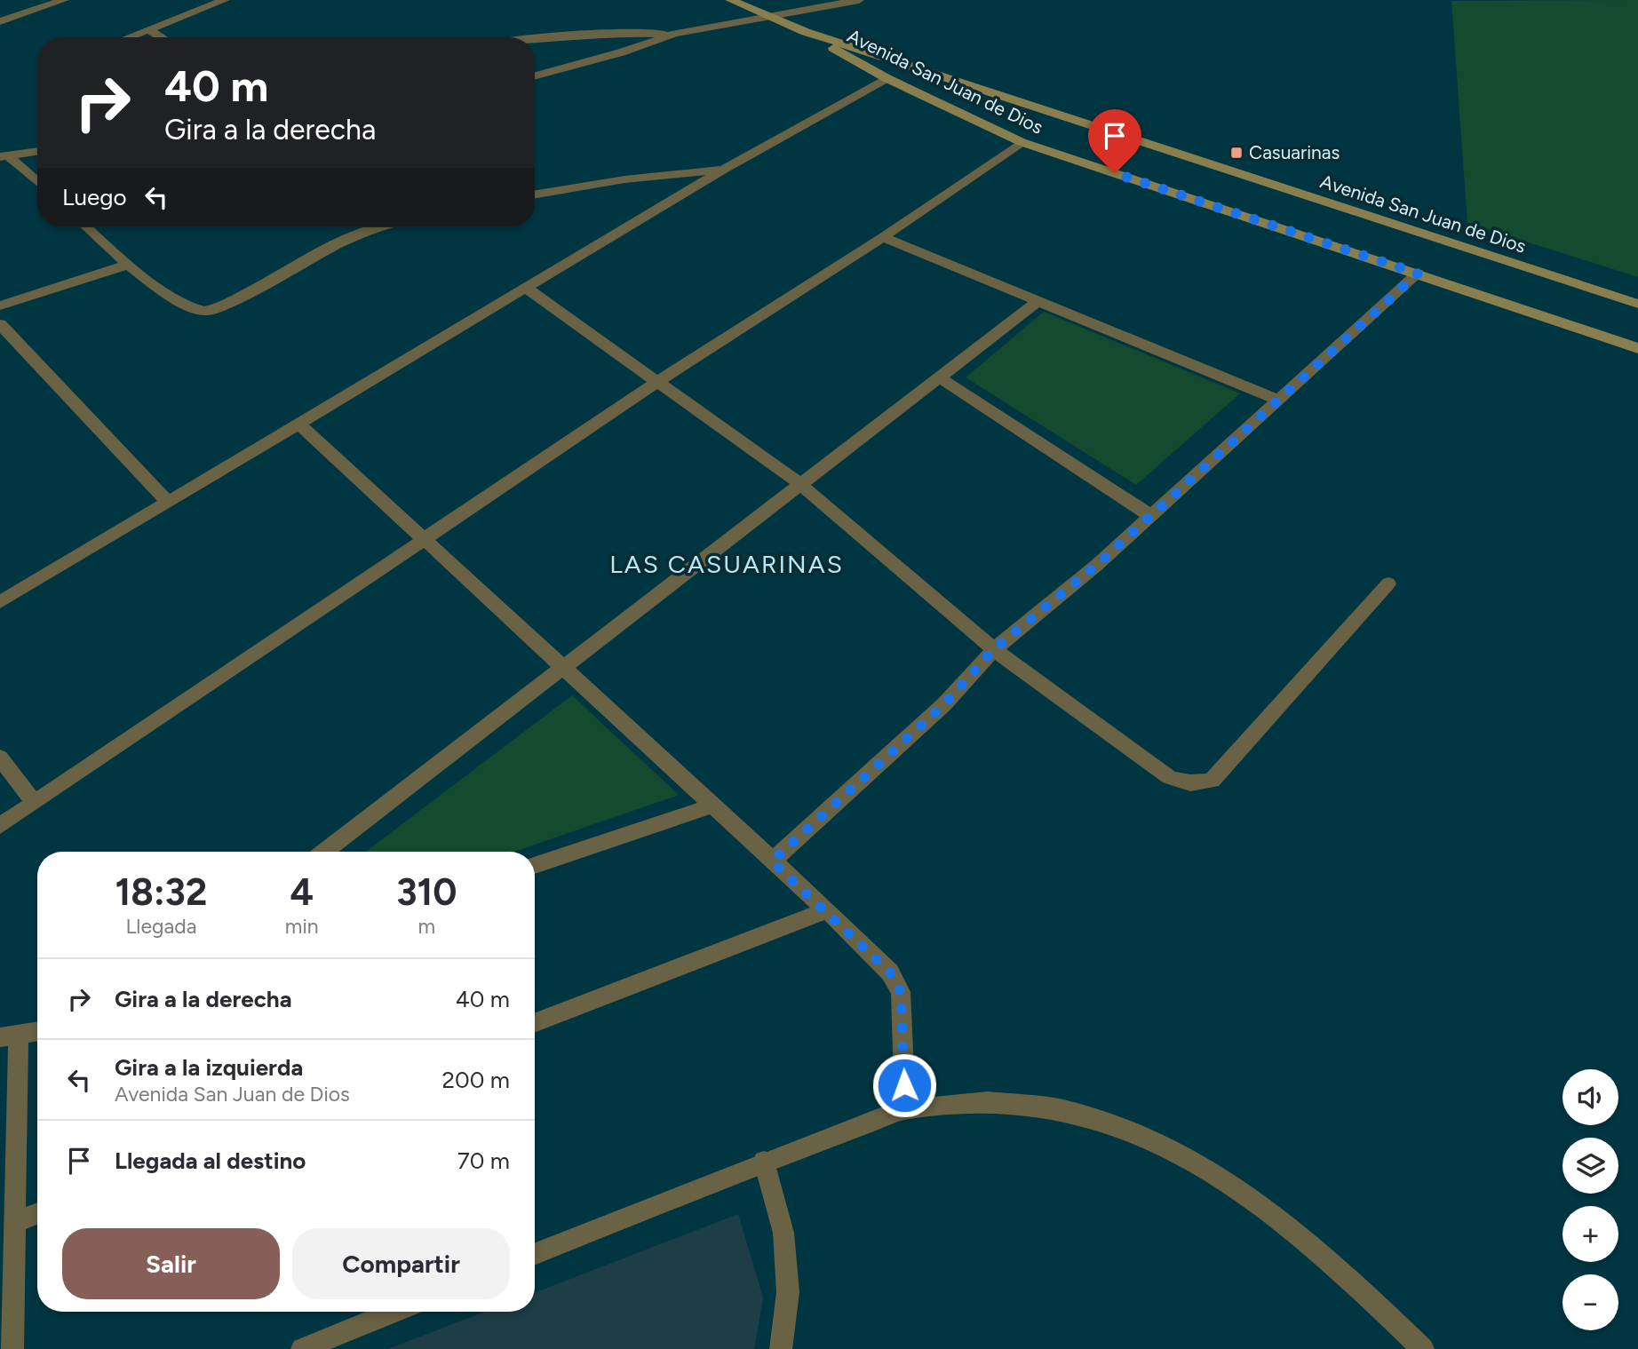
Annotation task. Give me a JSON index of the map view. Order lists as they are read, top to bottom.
{
  "streets": {
    "main road": ["Avenida San Juan de Dios"]
  },
  "districts": ["LAS CASUARINAS"],
  "places": {
    "transit": ["Casuarinas"]
  },
  "page": {
    "turn": ["40 m", "Gira a la derecha"],
    "then": "Luego",
    "eta": [
      "18:32",
      "Llegada",
      "4",
      "min",
      "310",
      "m"
    ],
    "list": [
      {
        "name": "Gira a la derecha",
        "value": "40 m"
      },
      {
        "name": "Gira a la izquierda",
        "note": "Avenida San Juan de Dios",
        "value": "200 m"
      },
      {
        "name": "Llegada al destino",
        "value": "70 m"
      }
    ],
    "map_buttons": ["+", "−"],
    "buttons": ["Salir", "Compartir"]
  }
}
